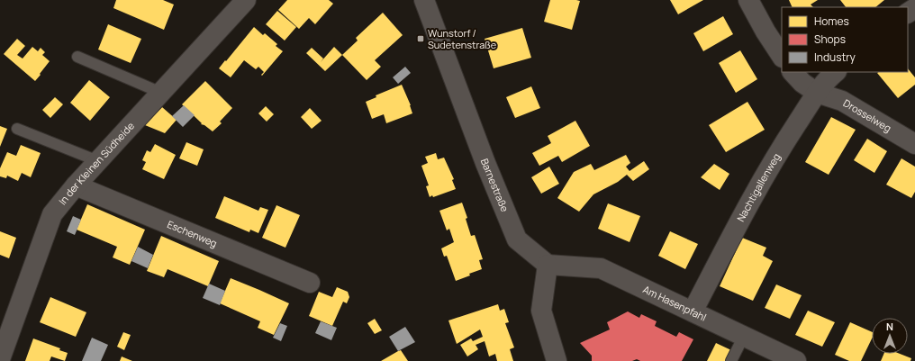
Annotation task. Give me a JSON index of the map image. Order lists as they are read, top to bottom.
{
  "streets": {
    "street": [
      "Drosselweg",
      "In der Kleinen Südheide",
      "Barnestraße",
      "Nachtigallenweg",
      "Eschenweg",
      "Am Hasenpfahl"
    ]
  },
  "crossings": [
    ["Drosselweg", "Nachtigallenweg"],
    ["In der Kleinen Südheide", "Eschenweg"],
    ["Barnestraße", "Am Hasenpfahl"],
    ["Nachtigallenweg", "Am Hasenpfahl"]
  ],
  "places": {
    "transit": ["Wunstorf / Sudetenstraße"]
  },
  "legend": ["Homes", "Shops", "Industry"],
  "north": "top"
}
